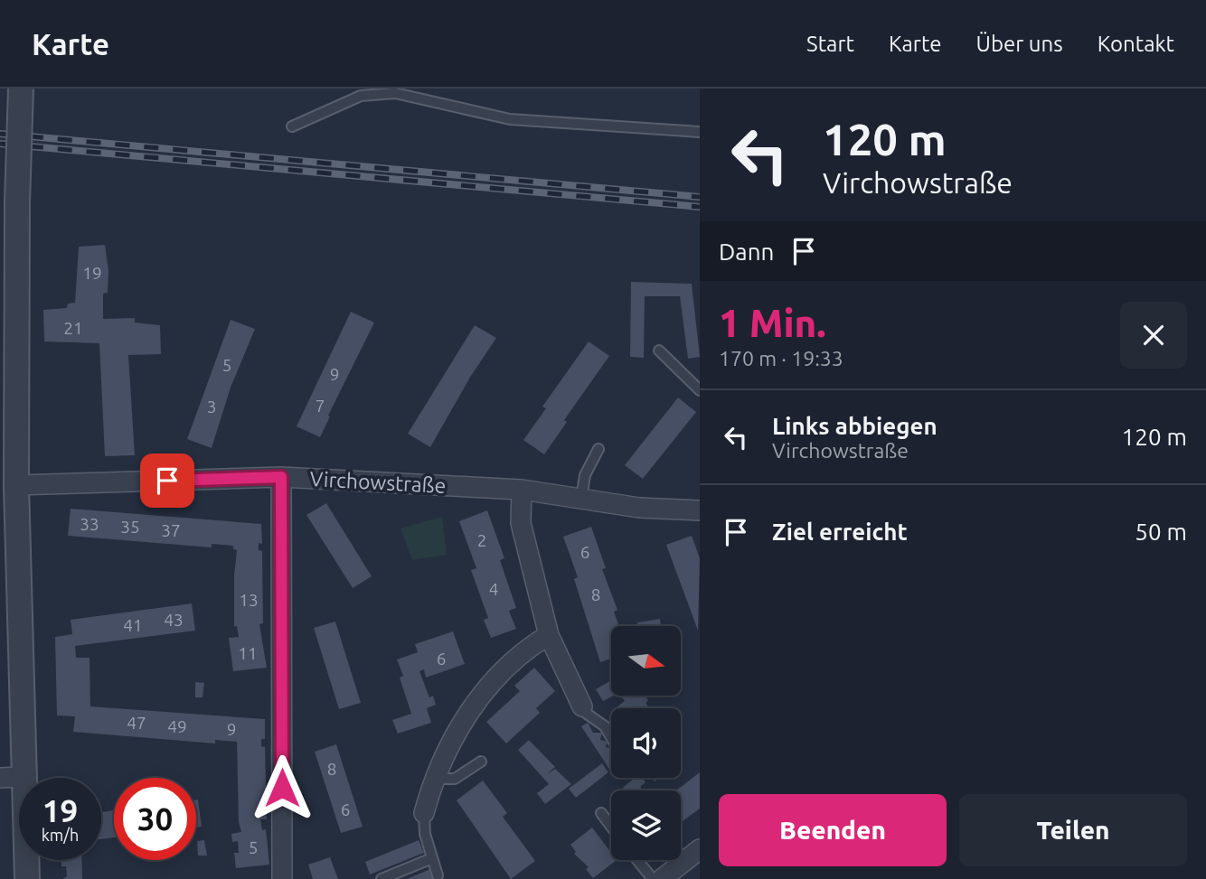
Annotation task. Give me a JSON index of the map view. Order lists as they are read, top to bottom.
{
  "streets": {
    "street": ["Virchowstraße"]
  },
  "house_numbers": [
    "19",
    "21",
    "5",
    "9",
    "7",
    "3",
    "33",
    "35",
    "37",
    "2",
    "6",
    "4",
    "8",
    "13",
    "43",
    "41",
    "11",
    "6",
    "47",
    "49",
    "9",
    "8",
    "6",
    "5"
  ],
  "north": "right",
  "page": {
    "header": "Karte",
    "nav": [
      "Start",
      "Karte",
      "Über uns",
      "Kontakt"
    ],
    "turn": ["120 m", "Virchowstraße"],
    "then": "Dann",
    "heading": ["1 Min.", "170 m · 19:33"],
    "list": [
      {
        "name": "Links abbiegen",
        "note": "Virchowstraße",
        "value": "120 m"
      },
      {
        "name": "Ziel erreicht",
        "value": "50 m"
      }
    ],
    "speed": "19 km/h",
    "limit": "30",
    "buttons": ["Beenden", "Teilen"]
  }
}
